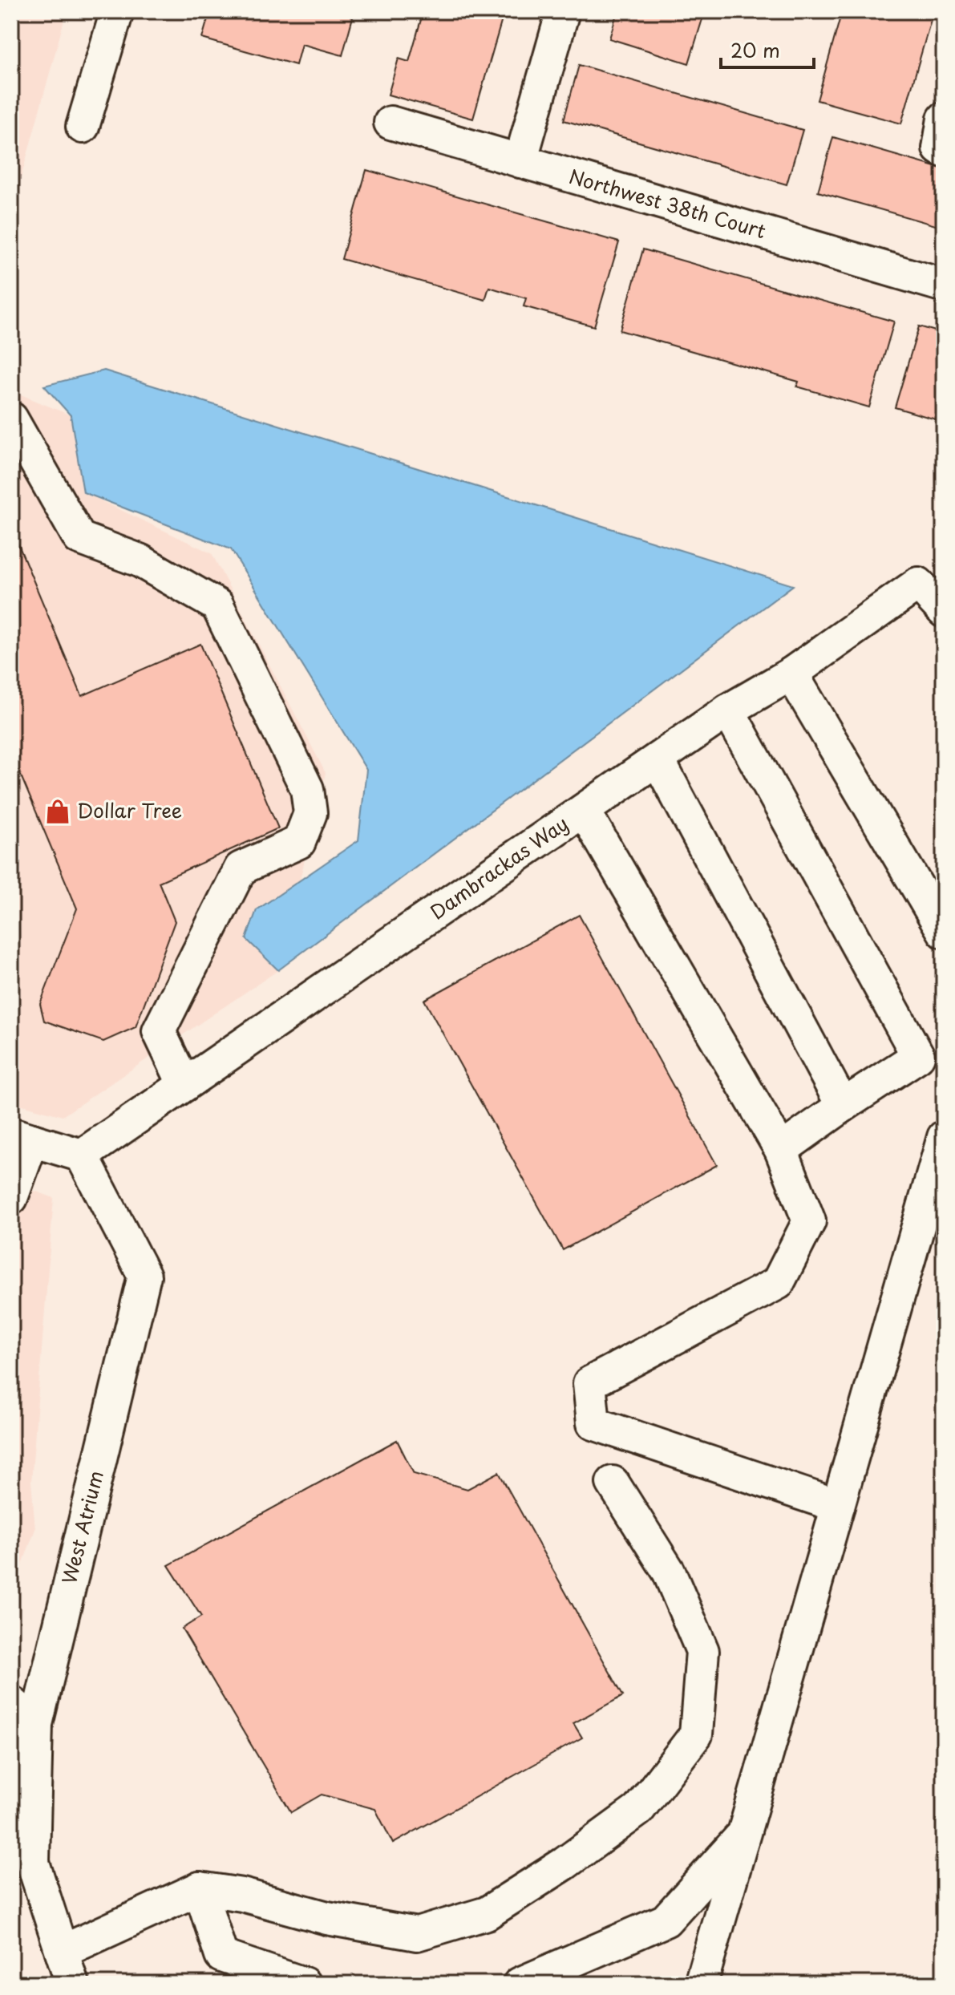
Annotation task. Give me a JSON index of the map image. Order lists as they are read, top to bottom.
{
  "streets": {
    "street": ["Northwest 38th Court", "Dambrackas Way", "West Atrium"]
  },
  "crossings": [
    ["Dambrackas Way", "West Atrium"]
  ],
  "places": {
    "shop": ["Dollar Tree"]
  },
  "scale_bar": "20 m"
}
